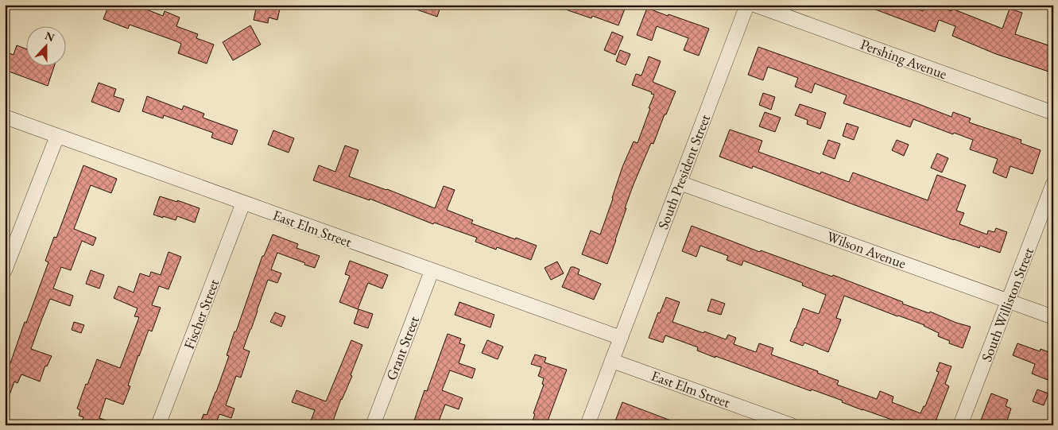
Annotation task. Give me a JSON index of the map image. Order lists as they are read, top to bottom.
{
  "streets": {
    "street": [
      "Pershing Avenue",
      "South President Street",
      "East Elm Street",
      "Wilson Avenue",
      "South Williston Street",
      "Fischer Street",
      "Grant Street"
    ]
  },
  "crossings": [
    ["South President Street", "East Elm Street"],
    ["South President Street", "Wilson Avenue"],
    ["East Elm Street", "Fischer Street"],
    ["East Elm Street", "Grant Street"],
    ["Wilson Avenue", "South Williston Street"]
  ],
  "north": "top"
}
